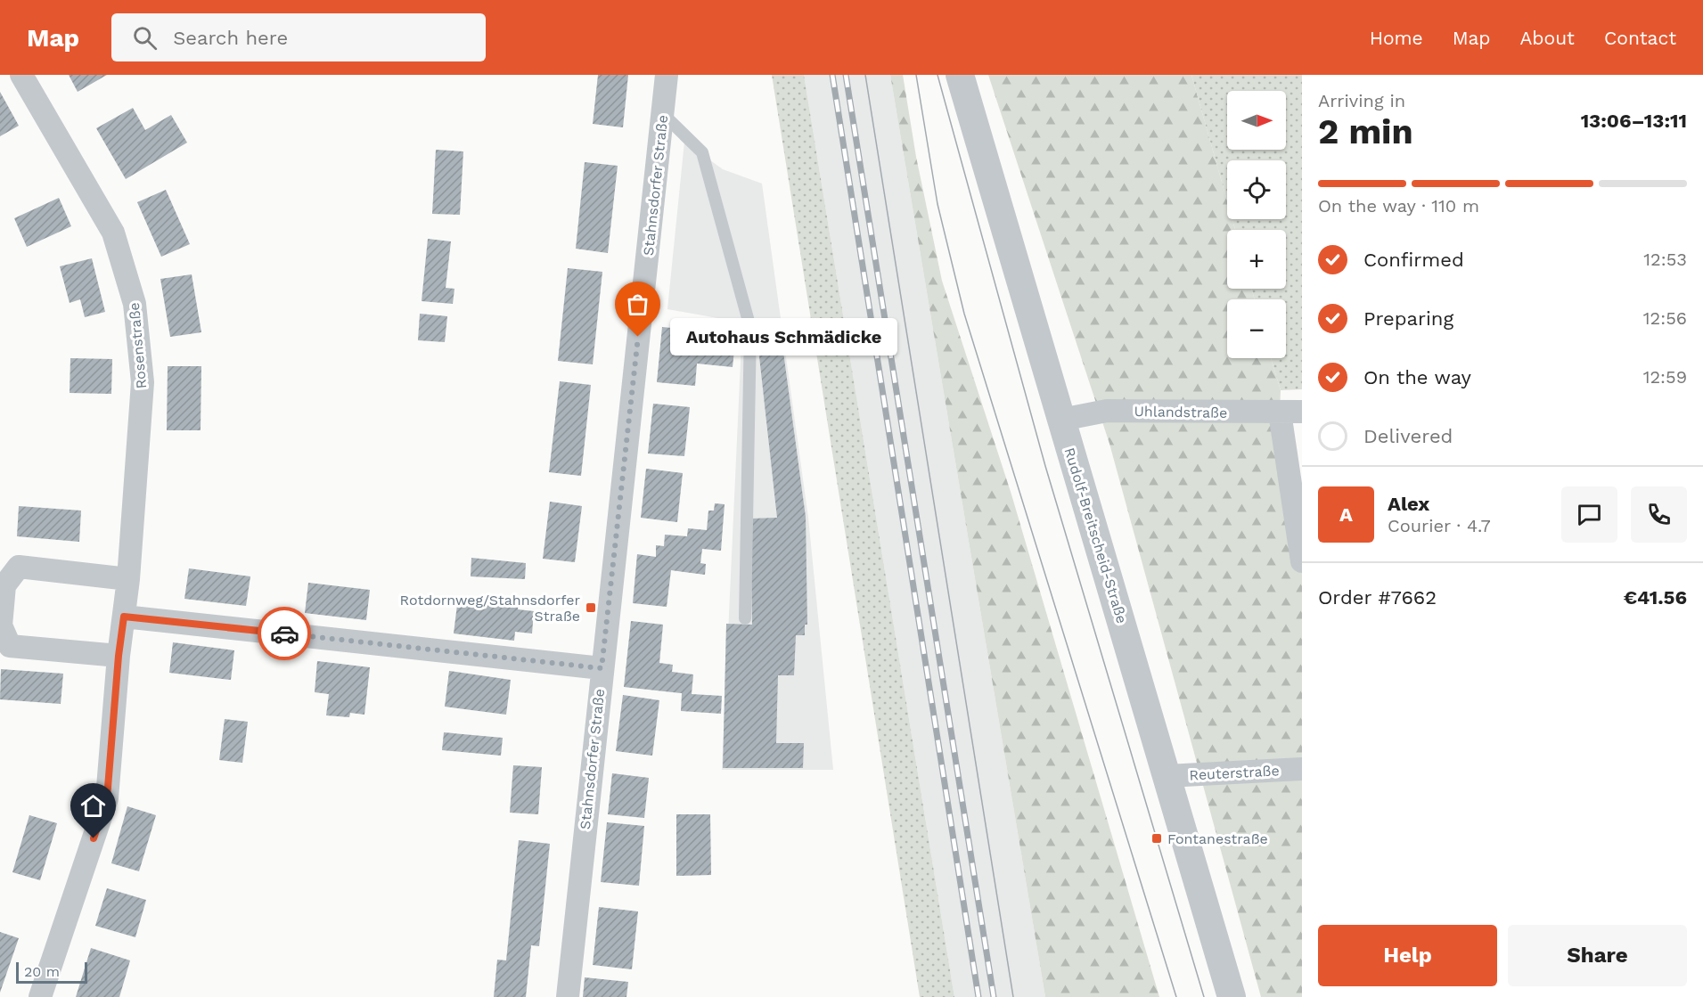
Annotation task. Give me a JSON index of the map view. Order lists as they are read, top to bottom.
{
  "streets": {
    "street": [
      "Stahnsdorfer Straße",
      "Rosenstraße",
      "Uhlandstraße",
      "Rudolf-Breitscheid-Straße",
      "Reuterstraße"
    ]
  },
  "crossings": [
    ["Uhlandstraße", "Rudolf-Breitscheid-Straße"],
    ["Rudolf-Breitscheid-Straße", "Reuterstraße"]
  ],
  "places": {
    "other": ["Autohaus Schmädicke"],
    "transit": ["Rotdornweg/Stahnsdorfer Straße", "Fontanestraße"]
  },
  "scale_bar": "20 m",
  "north": "right",
  "page": {
    "header": "Map",
    "search": "Search here",
    "nav": [
      "Home",
      "Map",
      "About",
      "Contact"
    ],
    "heading": ["2 min", "Arriving in", "13:06–13:11"],
    "panel": [
      "Alex",
      "Courier · 4.7",
      "Order #7662",
      "€41.56"
    ],
    "map_buttons": ["+", "−"],
    "bar": "On the way · 110 m",
    "list": [
      ["Confirmed", "12:53"],
      ["Preparing", "12:56"],
      ["On the way", "12:59"],
      "Delivered"
    ],
    "bubble": "Autohaus Schmädicke",
    "round": "A",
    "buttons": ["Help", "Share"],
    "scale": "20 m"
  }
}
